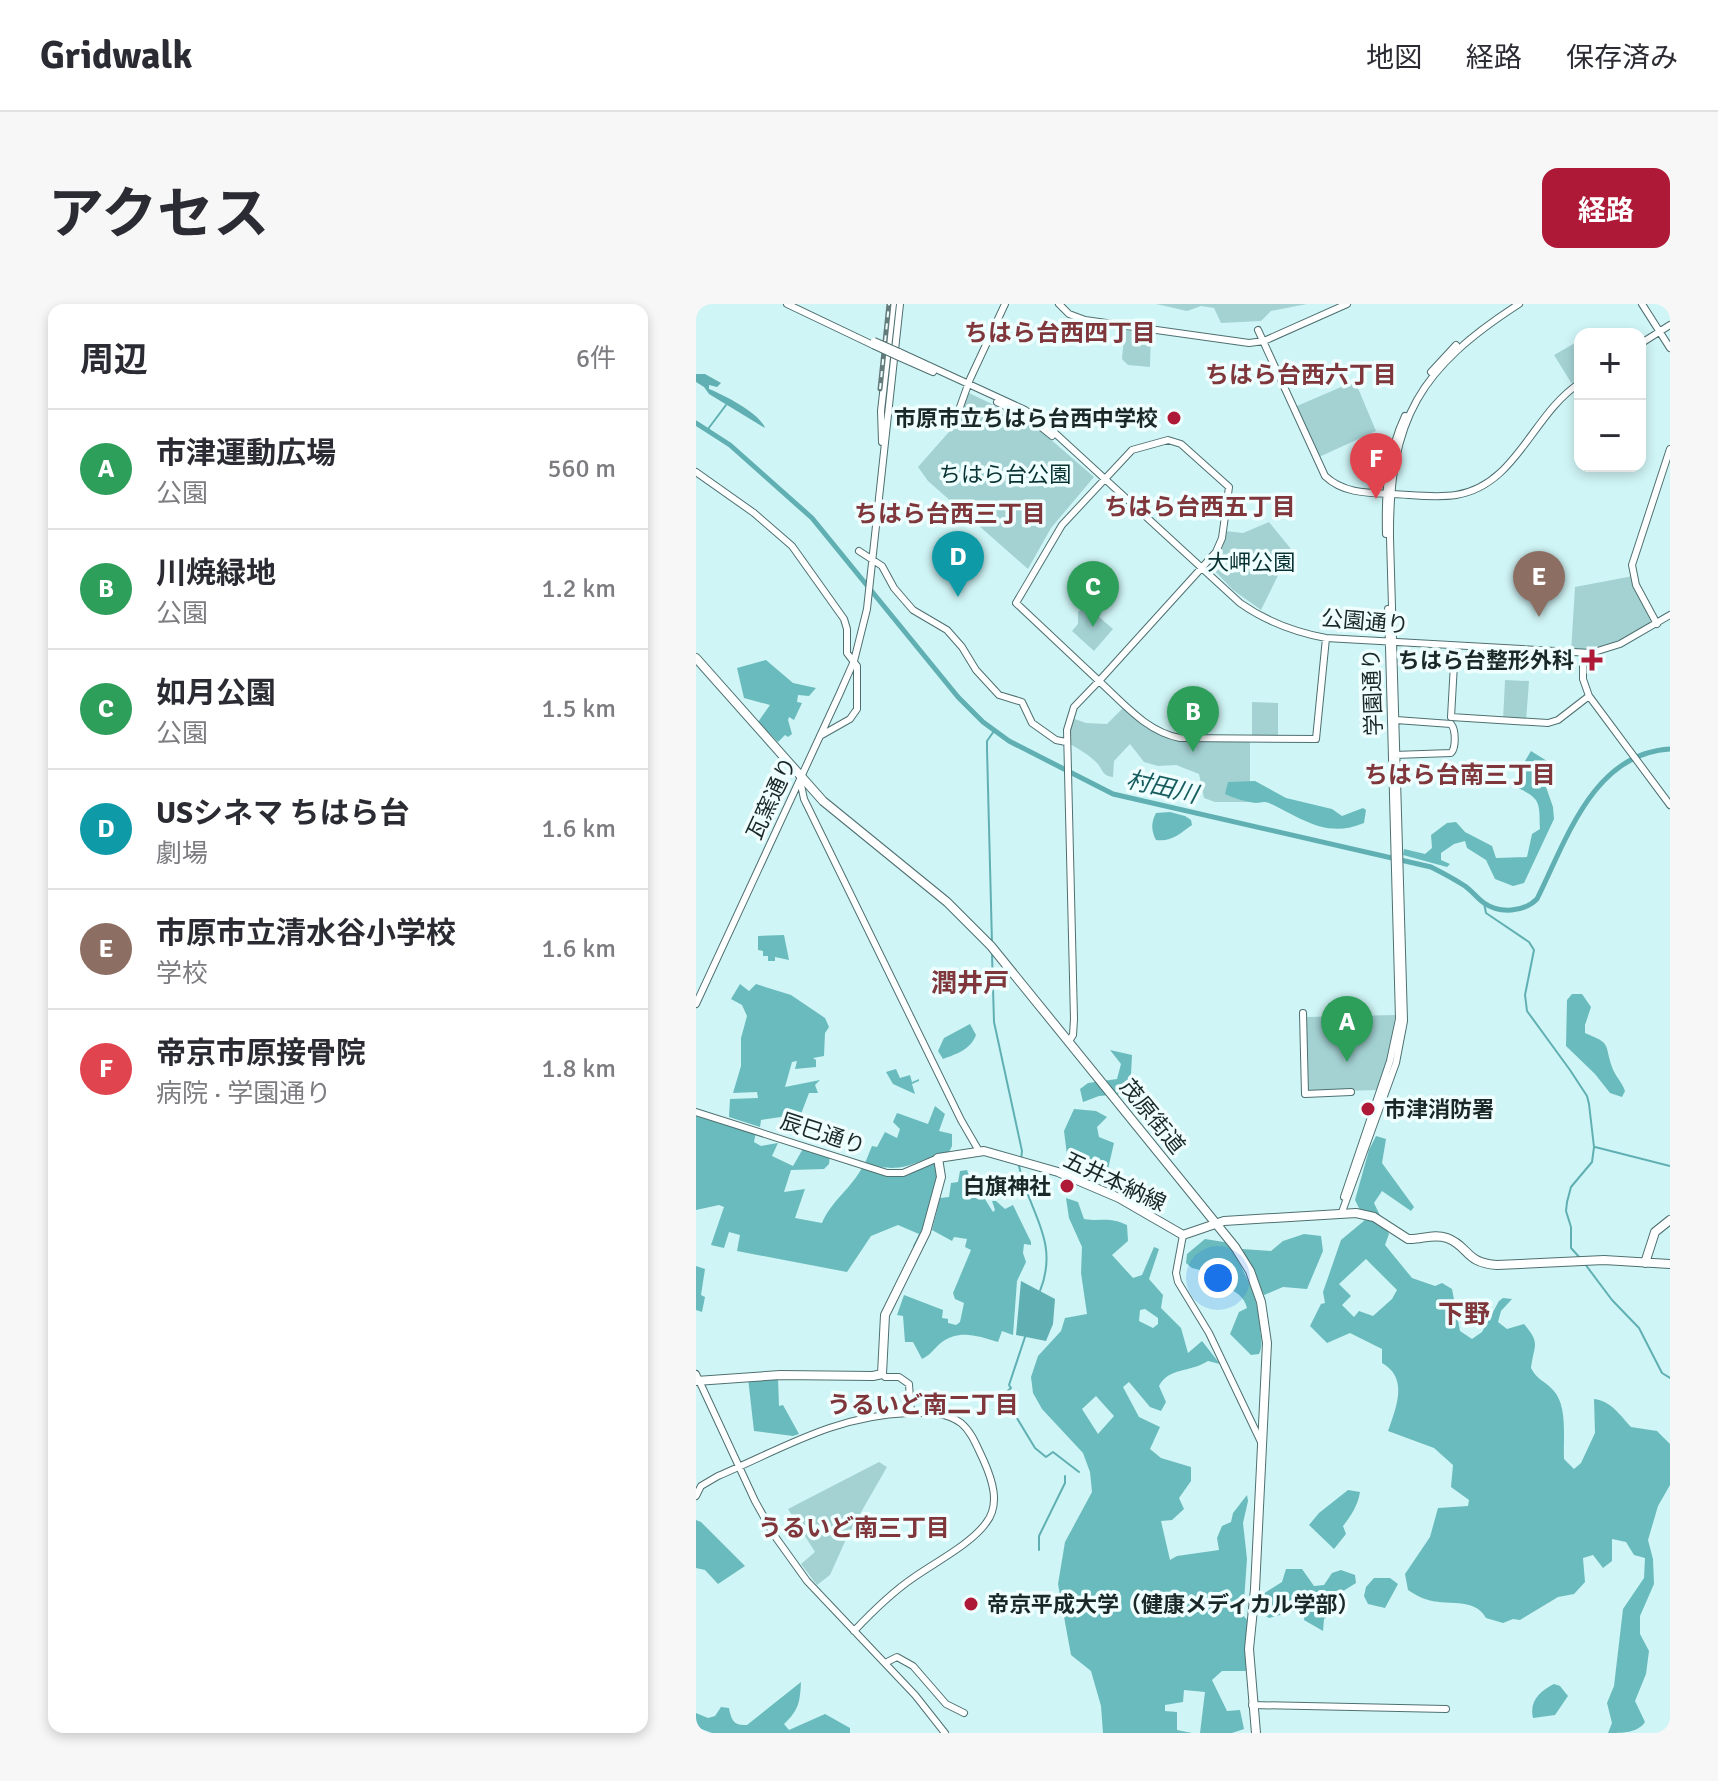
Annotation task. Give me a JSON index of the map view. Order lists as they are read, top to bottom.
{
  "streets": {
    "main road": ["茂原街道", "五井本納線"],
    "street": [
      "公園通り",
      "学園通り",
      "瓦窯通り",
      "辰巳通り"
    ]
  },
  "crossings": [
    ["公園通り", "学園通り"],
    ["学園通り", "五井本納線"],
    ["瓦窯通り", "茂原街道"],
    ["茂原街道", "五井本納線"],
    ["辰巳通り", "五井本納線"]
  ],
  "districts": [
    "ちはら台西四丁目",
    "ちはら台西六丁目",
    "ちはら台西五丁目",
    "ちはら台西三丁目",
    "ちはら台南三丁目",
    "潤井戸",
    "下野",
    "うるいど南二丁目",
    "うるいど南三丁目"
  ],
  "water": ["村田川"],
  "parks": ["ちはら台公園", "大岬公園"],
  "places": {
    "other": [
      "市原市立ちはら台西中学校",
      "市津消防署",
      "白旗神社",
      "帝京平成大学（健康メディカル学部）"
    ],
    "health": ["ちはら台整形外科"]
  },
  "page": {
    "header": "Gridwalk",
    "nav": ["地図", "経路", "保存済み"],
    "title": "アクセス",
    "buttons": "経路",
    "heading": ["周辺", "6件"],
    "map_buttons": ["+", "−"],
    "list": [
      {
        "mark": "A",
        "name": "市津運動広場",
        "note": "公園",
        "value": "560 m"
      },
      {
        "mark": "B",
        "name": "川焼緑地",
        "note": "公園",
        "value": "1.2 km"
      },
      {
        "mark": "C",
        "name": "如月公園",
        "note": "公園",
        "value": "1.5 km"
      },
      {
        "mark": "D",
        "name": "USシネマ ちはら台",
        "note": "劇場",
        "value": "1.6 km"
      },
      {
        "mark": "E",
        "name": "市原市立清水谷小学校",
        "note": "学校",
        "value": "1.6 km"
      },
      {
        "mark": "F",
        "name": "帝京市原接骨院",
        "note": "病院 · 学園通り",
        "value": "1.8 km"
      }
    ],
    "pins": [
      "F",
      "D",
      "E",
      "C",
      "B",
      "A"
    ]
  }
}
